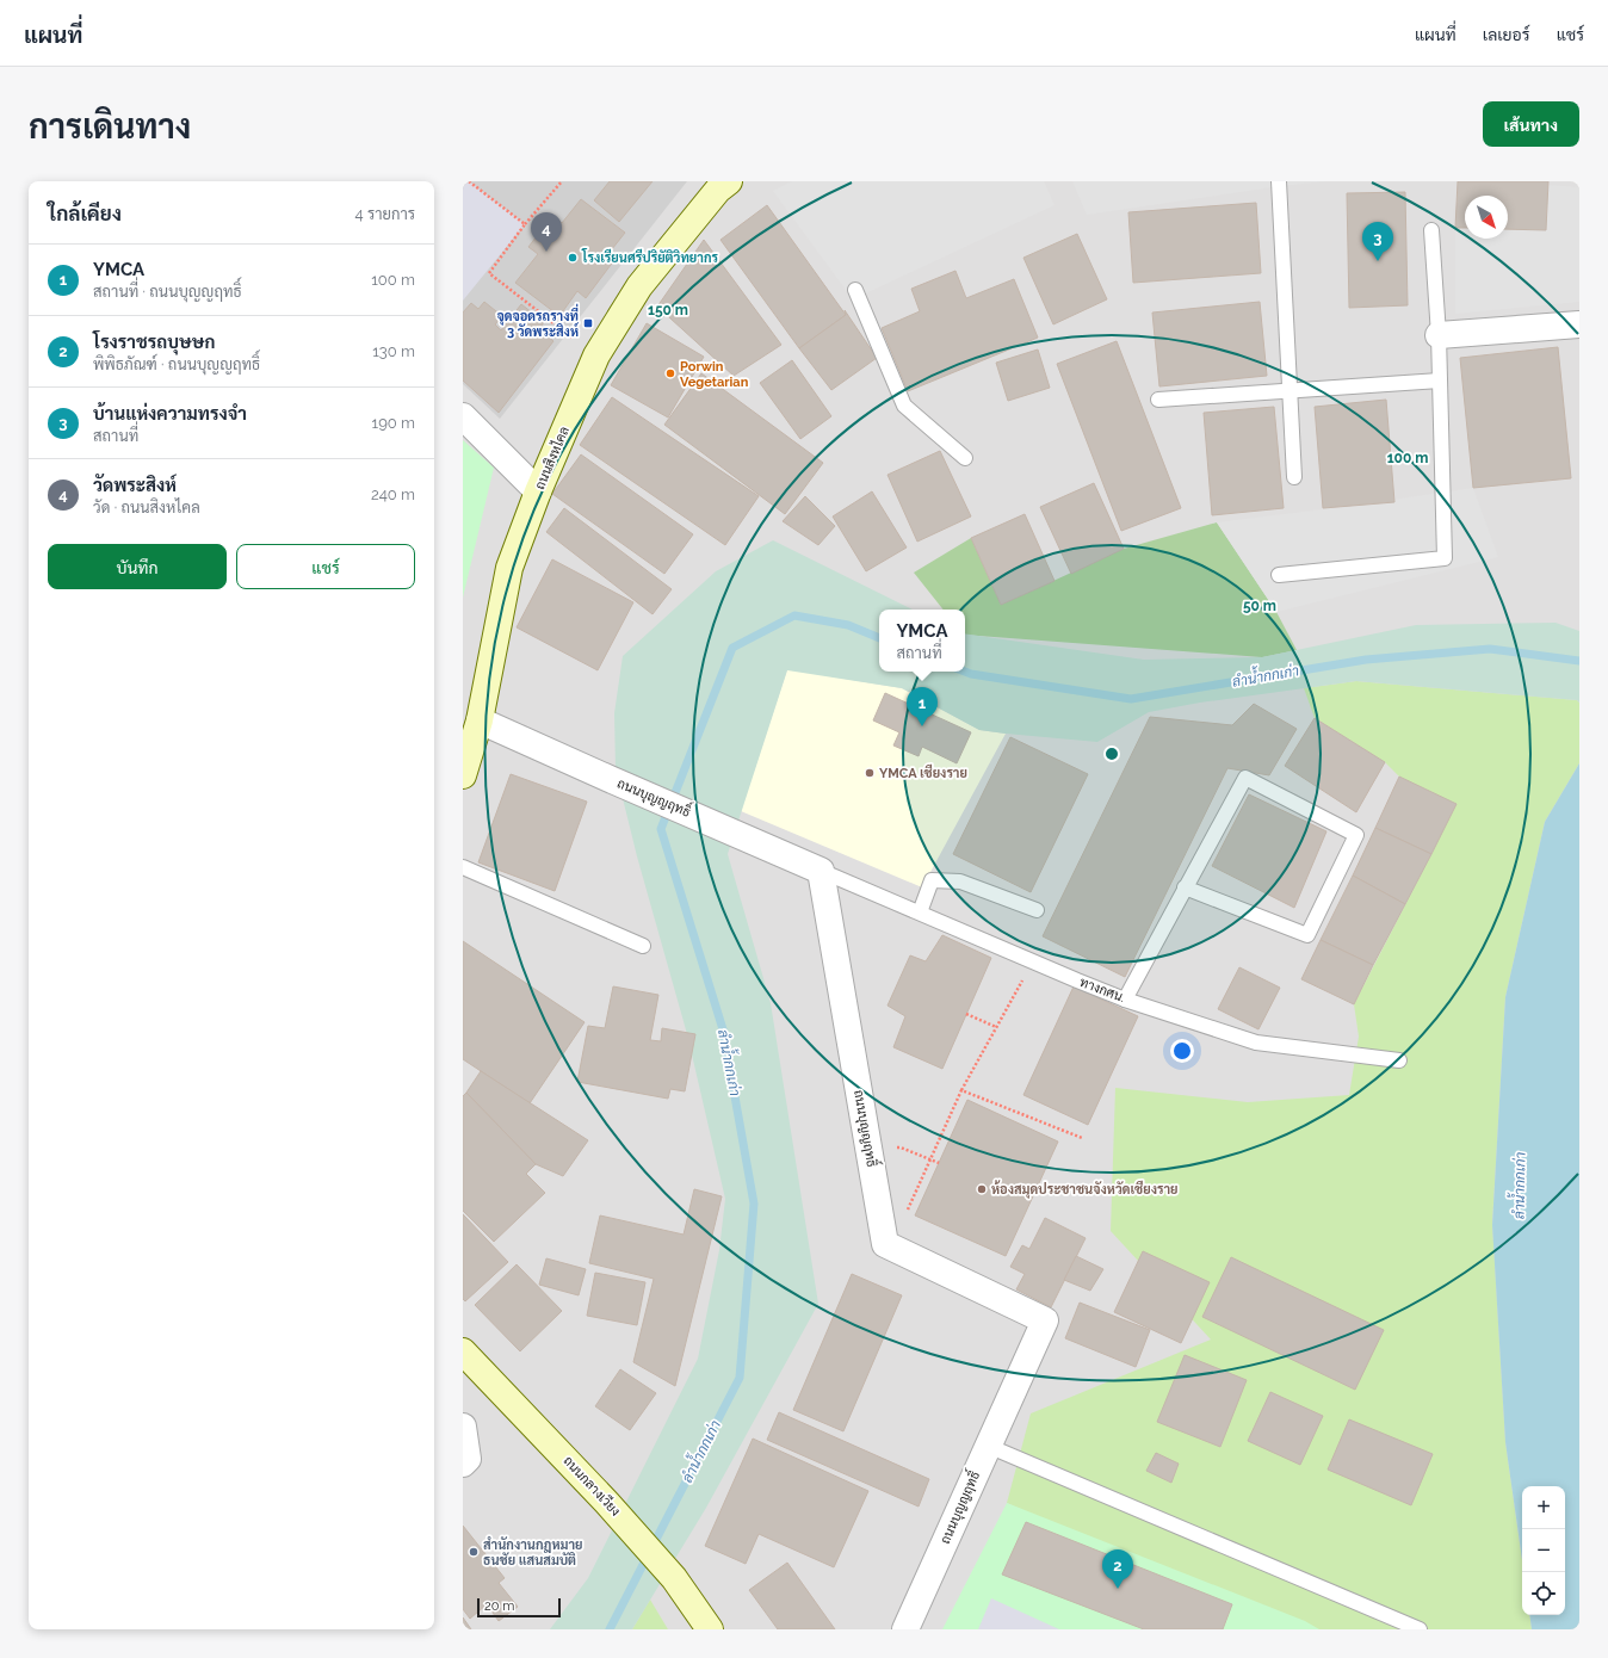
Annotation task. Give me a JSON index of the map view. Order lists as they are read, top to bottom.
{
  "streets": {
    "main road": ["ถนนสิงหไคล", "ถนนกลางเวียง"],
    "street": ["ถนนบุญญฤทธิ์"],
    "lane": ["ทางกศน."]
  },
  "crossings": [
    ["ถนนสิงหไคล", "ถนนบุญญฤทธิ์"],
    ["ถนนบุญญฤทธิ์", "ทางกศน."]
  ],
  "water": ["ลำน้ำกกเก่า"],
  "places": {
    "other": [
      "โรงเรียนศรีปริยัติวิทยากร",
      "Porwin Vegetarian",
      "YMCA เชียงราย",
      "ห้องสมุดประชาชนจังหวัดเชียงราย",
      "สำนักงานกฎหมาย ธนชัย แสนสมบัติ"
    ],
    "transit": ["จุดจอดรถรางที่ 3 วัดพระสิงห์"]
  },
  "scale_bar": "20 m",
  "north": "bottom right",
  "page": {
    "header": "แผนที่",
    "nav": ["แผนที่", "เลเยอร์", "แชร์"],
    "buttons": [
      "เส้นทาง",
      ["บันทึก", "แชร์"]
    ],
    "title": "การเดินทาง",
    "heading": ["ใกล้เคียง", "4 รายการ"],
    "pins": [
      "4",
      "3",
      "1",
      "2"
    ],
    "list": [
      {
        "mark": "1",
        "name": "YMCA",
        "note": "สถานที่ · ถนนบุญญฤทธิ์",
        "value": "100 m"
      },
      {
        "mark": "2",
        "name": "โรงราชรถบุษษก",
        "note": "พิพิธภัณฑ์ · ถนนบุญญฤทธิ์",
        "value": "130 m"
      },
      {
        "mark": "3",
        "name": "บ้านแห่งความทรงจำ",
        "note": "สถานที่",
        "value": "190 m"
      },
      {
        "mark": "4",
        "name": "วัดพระสิงห์",
        "note": "วัด · ถนนสิงหไคล",
        "value": "240 m"
      }
    ],
    "popup": ["YMCA", "สถานที่"],
    "map_buttons": ["+", "−"],
    "scale": "20 m"
  },
  "rings": ["150 m", "100 m", "50 m"]
}
